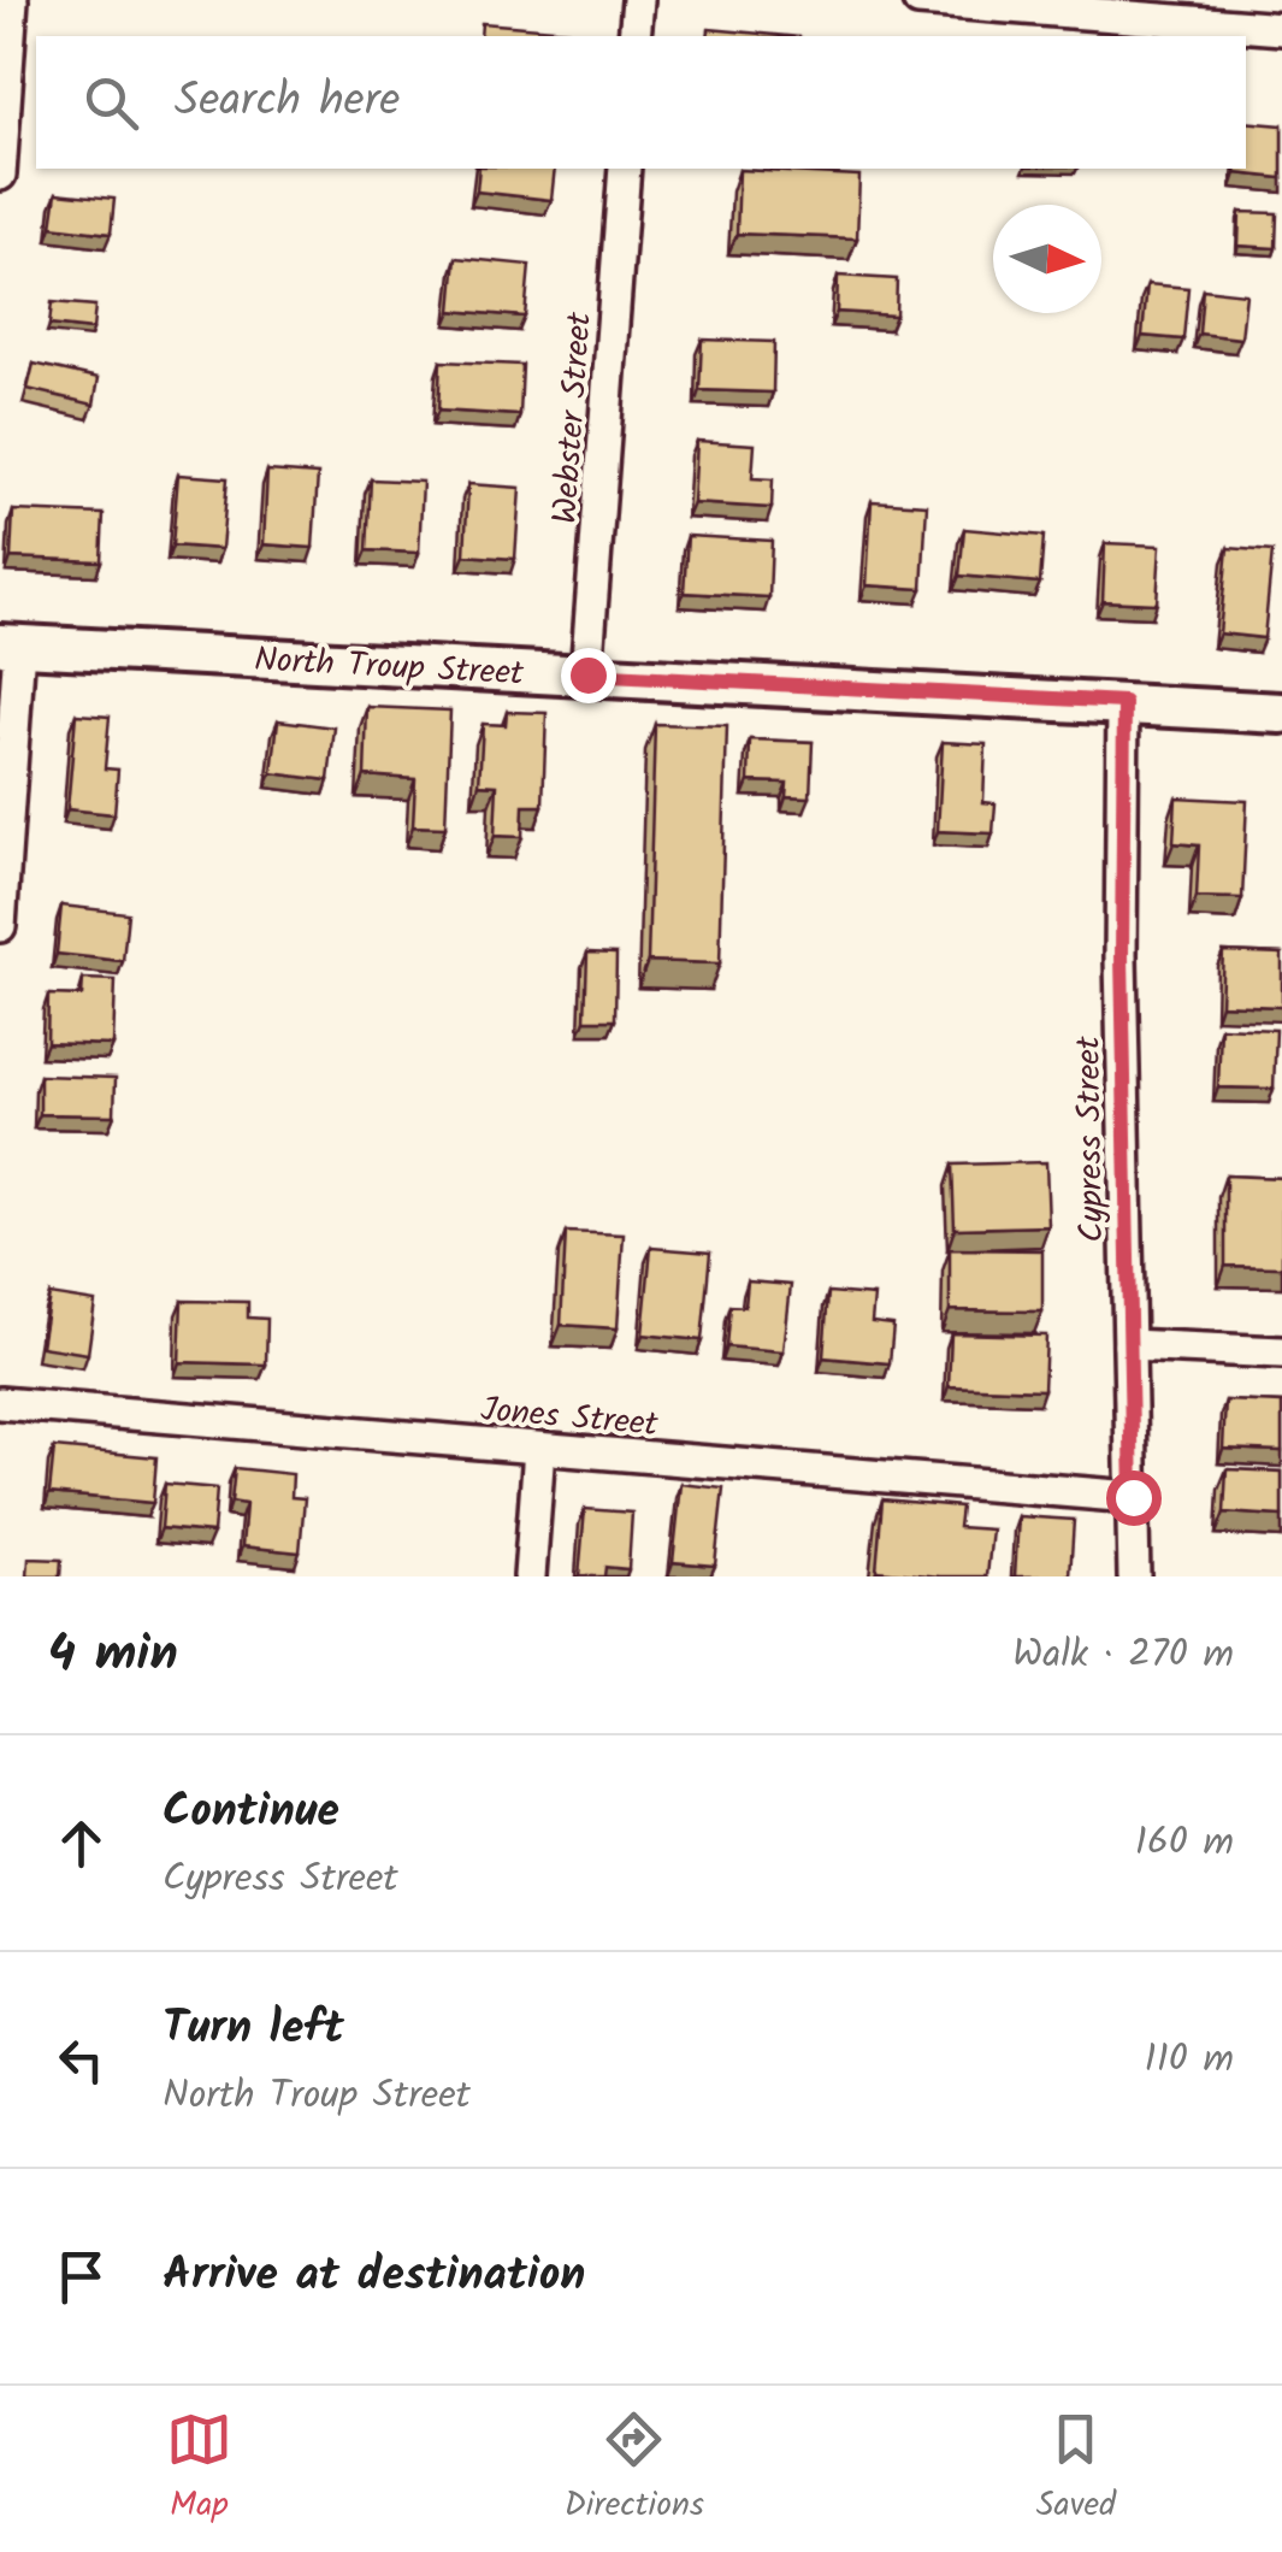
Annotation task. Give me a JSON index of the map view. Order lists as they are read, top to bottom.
{
  "streets": {
    "street": [
      "Webster Street",
      "North Troup Street",
      "Cypress Street",
      "Jones Street"
    ]
  },
  "crossings": [
    ["Webster Street", "North Troup Street"],
    ["North Troup Street", "Cypress Street"],
    ["Cypress Street", "Jones Street"]
  ],
  "north": "right",
  "page": {
    "search": "Search here",
    "heading": ["4 min", "Walk · 270 m"],
    "list": [
      ["Continue", "Cypress Street", "160 m"],
      ["Turn left", "North Troup Street", "110 m"],
      "Arrive at destination"
    ],
    "nav": ["Map", "Directions", "Saved"]
  }
}
